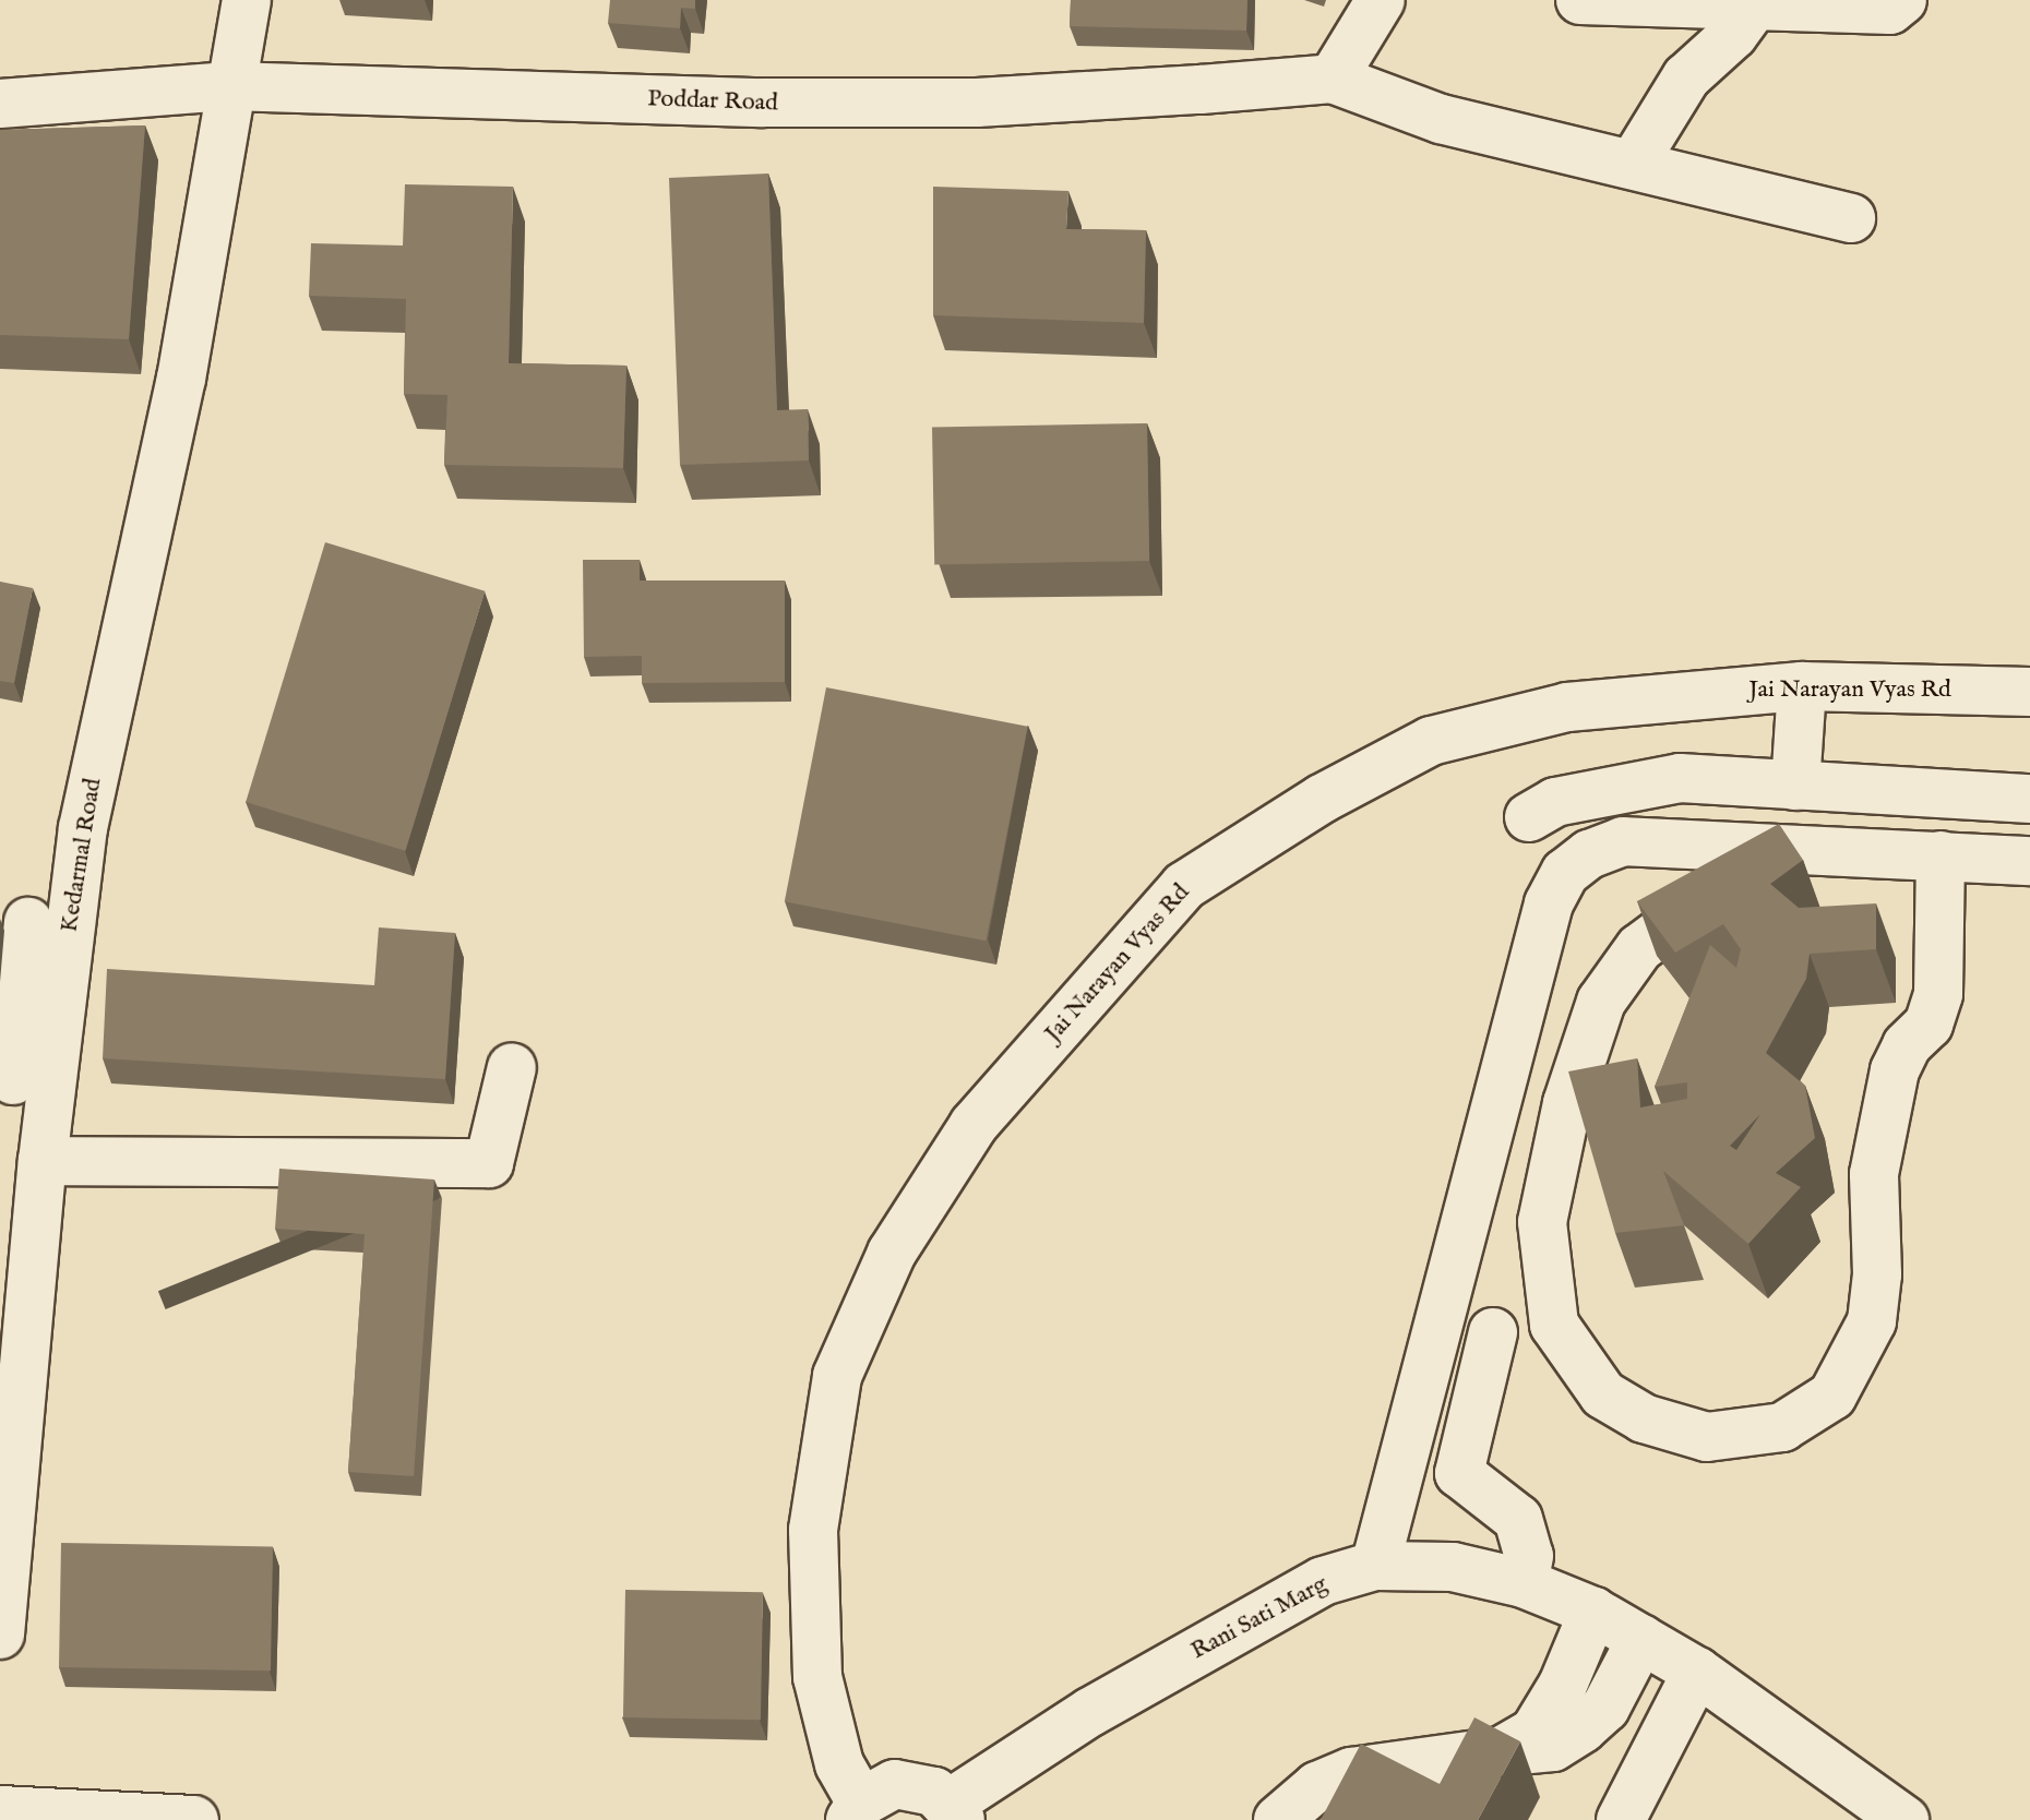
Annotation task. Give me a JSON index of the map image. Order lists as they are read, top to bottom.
{
  "streets": {
    "street": [
      "Poddar Road",
      "Jai Narayan Vyas Rd",
      "Kedarmal Road",
      "Rani Sati Marg"
    ]
  },
  "crossings": [
    ["Poddar Road", "Kedarmal Road"]
  ]
}
